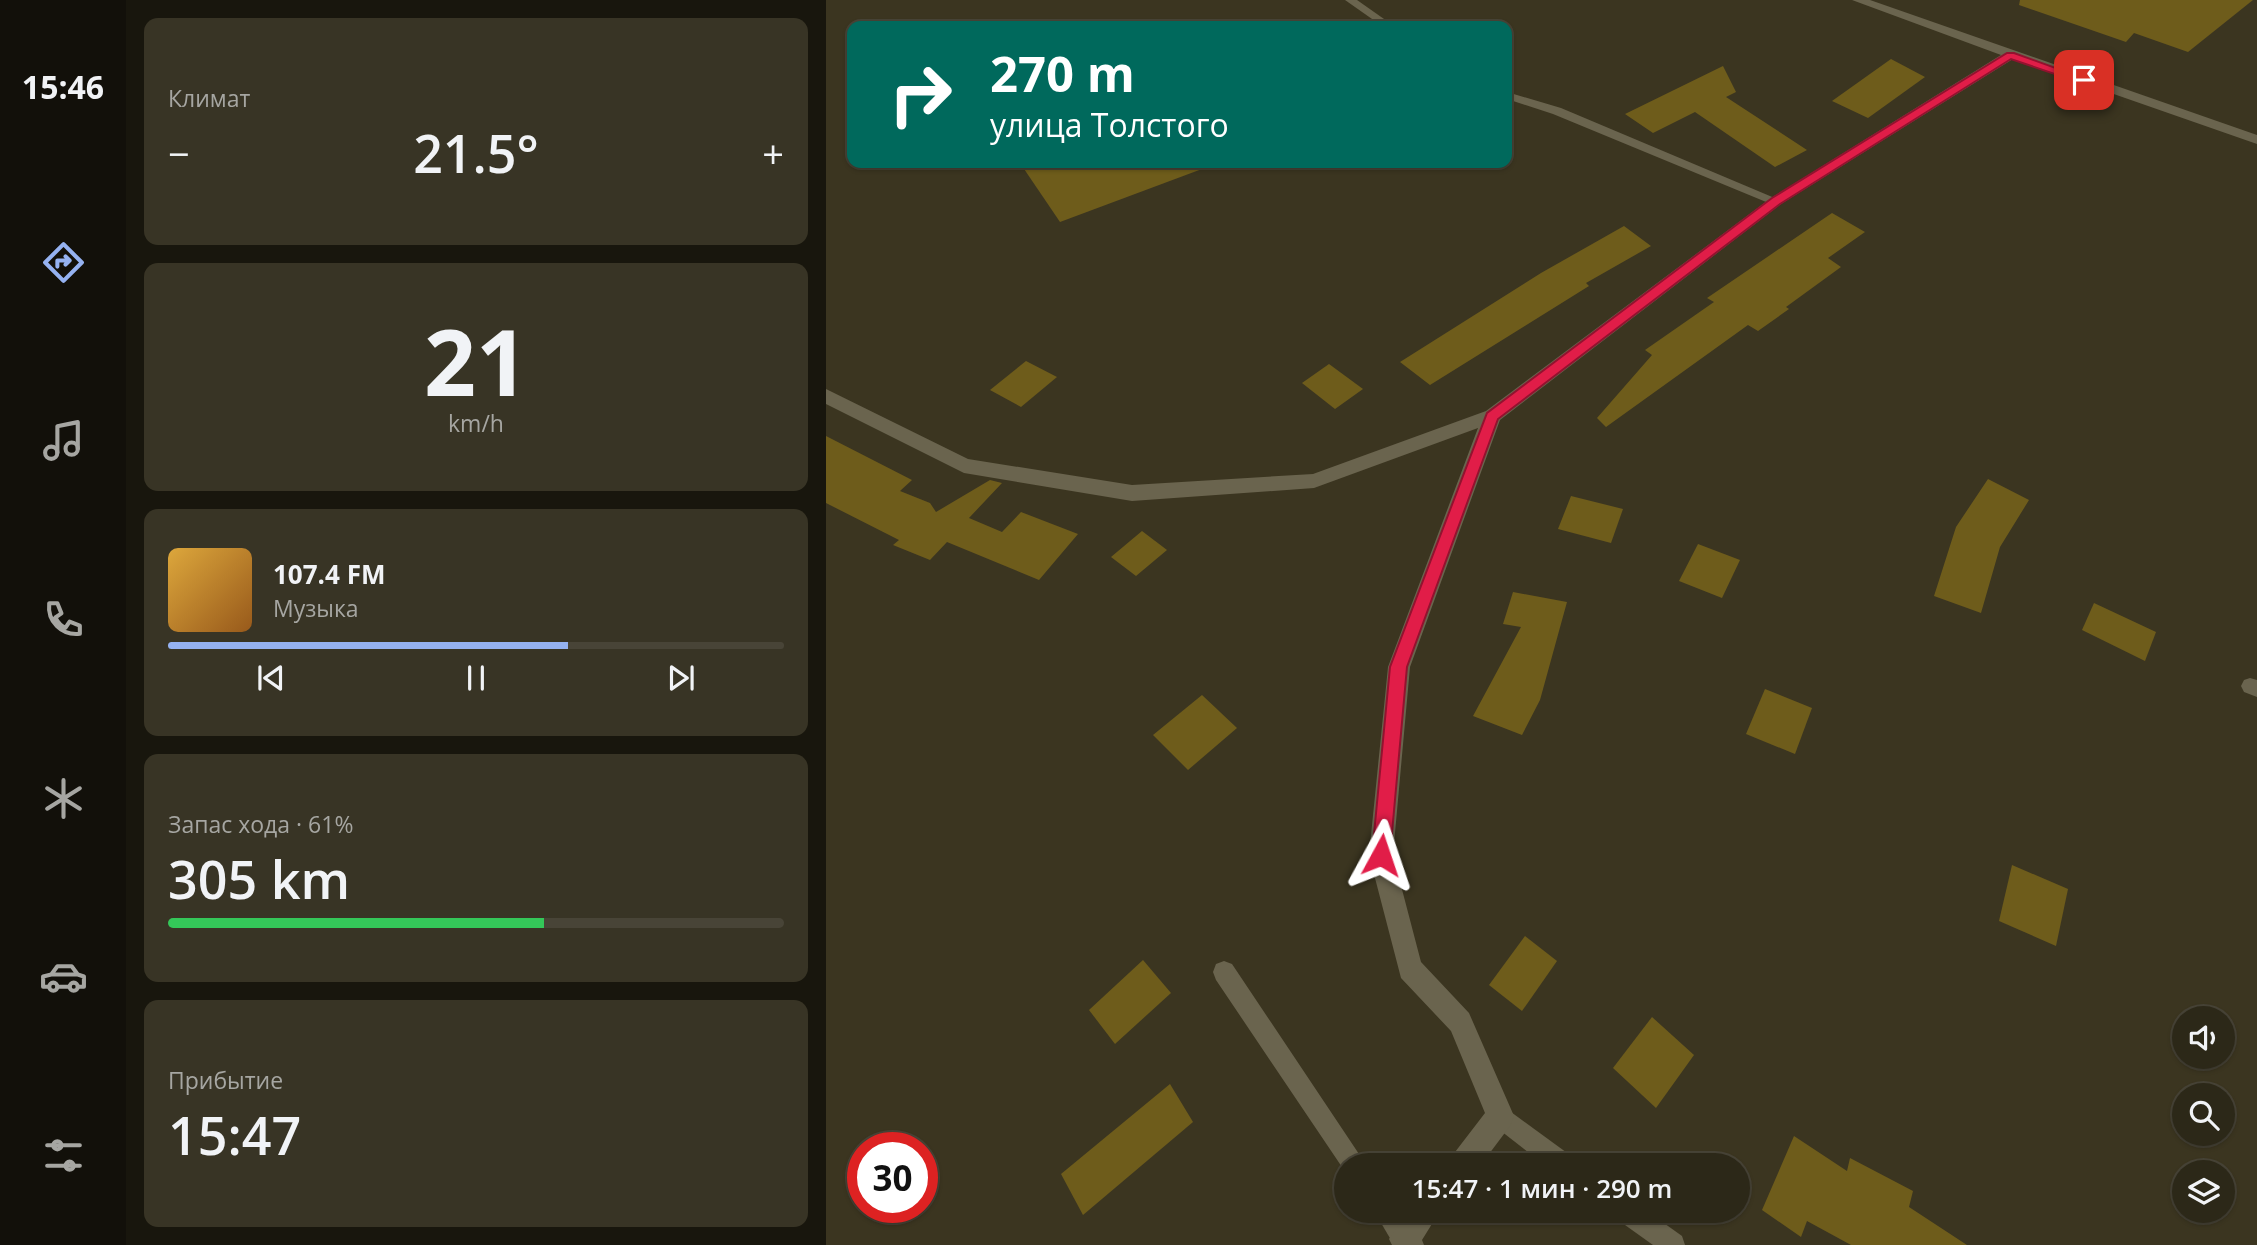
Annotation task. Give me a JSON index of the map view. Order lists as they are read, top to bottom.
{
  "page": {
    "tabs": "15:46",
    "tile": [
      "Климат",
      ["21", "km/h"],
      ["Запас хода · 61%", "305 km"],
      ["Прибытие", "15:47"]
    ],
    "turn": ["270 m", "улица Толстого"],
    "heat": ["−", "21.5°", "+"],
    "song": ["107.4 FM", "Музыка"],
    "limit": "30",
    "trip": "15:47 · 1 мин · 290 m"
  }
}
